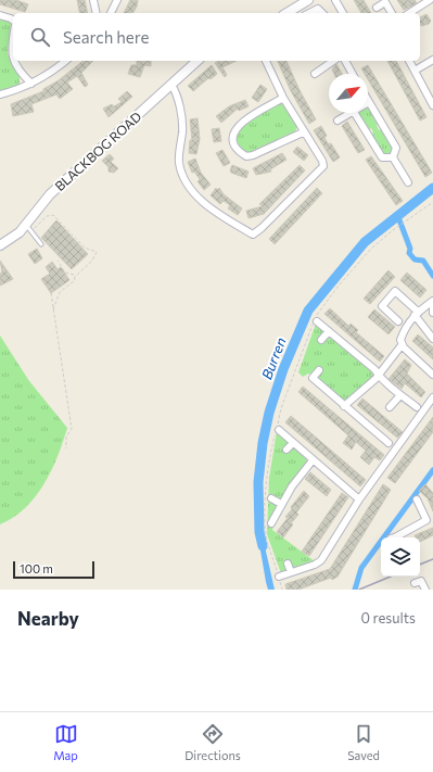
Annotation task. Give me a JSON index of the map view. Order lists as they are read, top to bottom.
{
  "streets": {
    "street": ["BLACKBOG ROAD"]
  },
  "water": ["Burren"],
  "scale_bar": "100 m",
  "north": "top right",
  "page": {
    "search": "Search here",
    "scale": "100 m",
    "heading": ["Nearby", "0 results"],
    "nav": ["Map", "Directions", "Saved"]
  }
}
